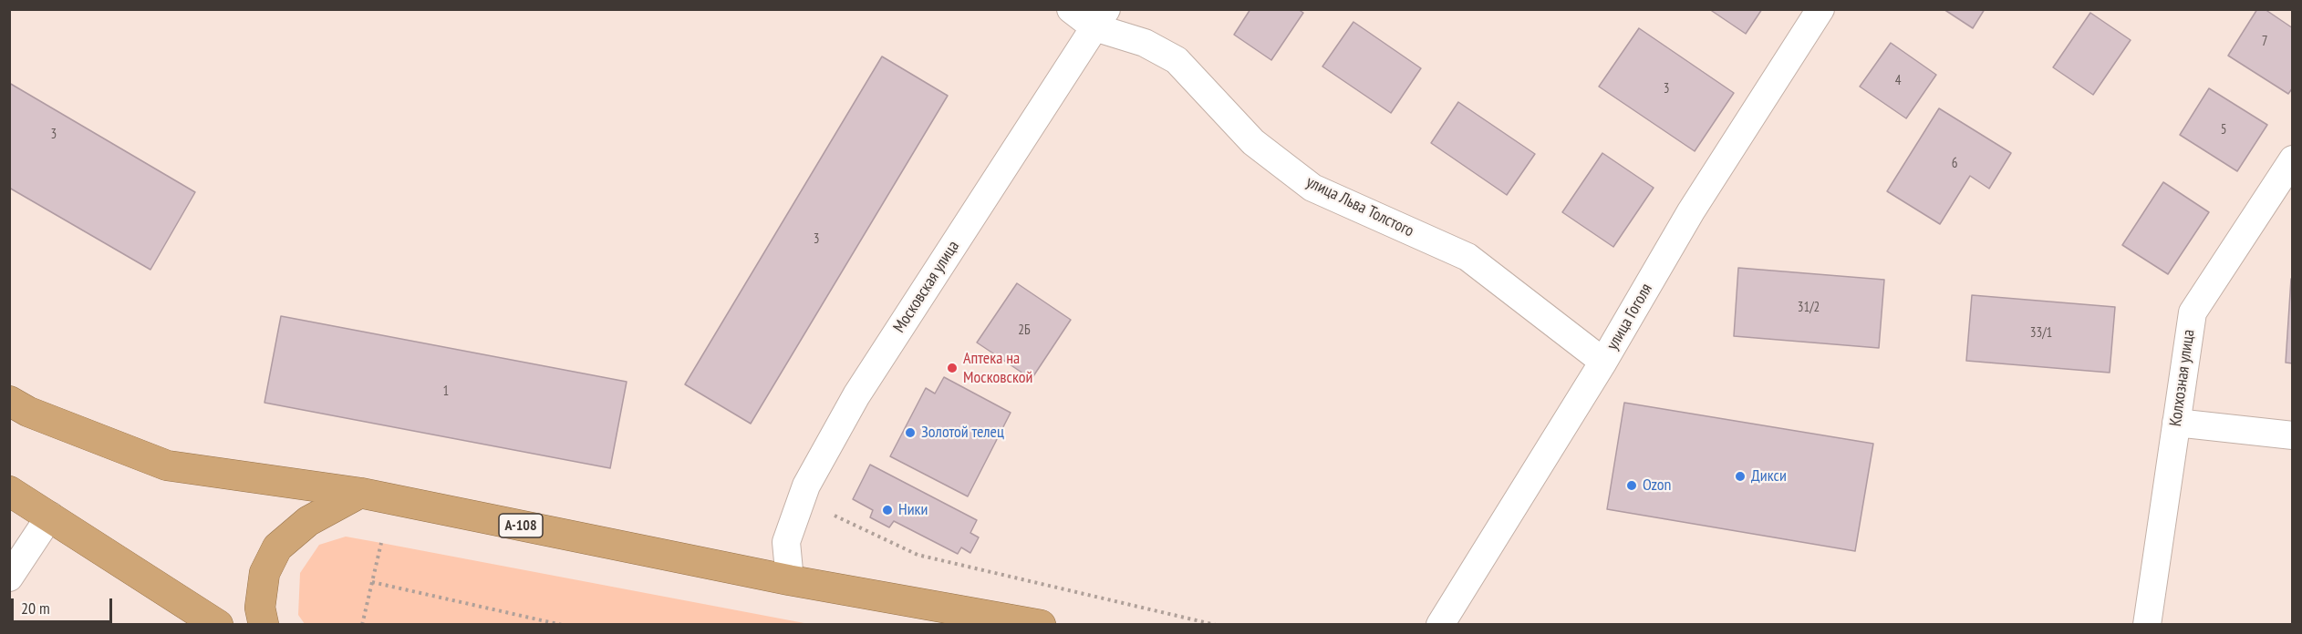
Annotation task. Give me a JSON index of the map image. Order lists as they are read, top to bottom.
{
  "streets": {
    "highway": ["А-108"],
    "street": [
      "улица Льва Толстого",
      "Московская улица",
      "улица Гоголя",
      "Колхозная улица"
    ]
  },
  "crossings": [
    ["улица Льва Толстого", "Московская улица"],
    ["улица Льва Толстого", "улица Гоголя"],
    ["Московская улица", "А-108"]
  ],
  "places": [
    "Аптека на Московской",
    "Золотой телец",
    "Дикси",
    "Ozon",
    "Ники"
  ],
  "house_numbers": [
    "7",
    "4",
    "3",
    "5",
    "3",
    "6",
    "3",
    "31/2",
    "2Б",
    "33/1",
    "1"
  ],
  "scale_bar": "20 m"
}
